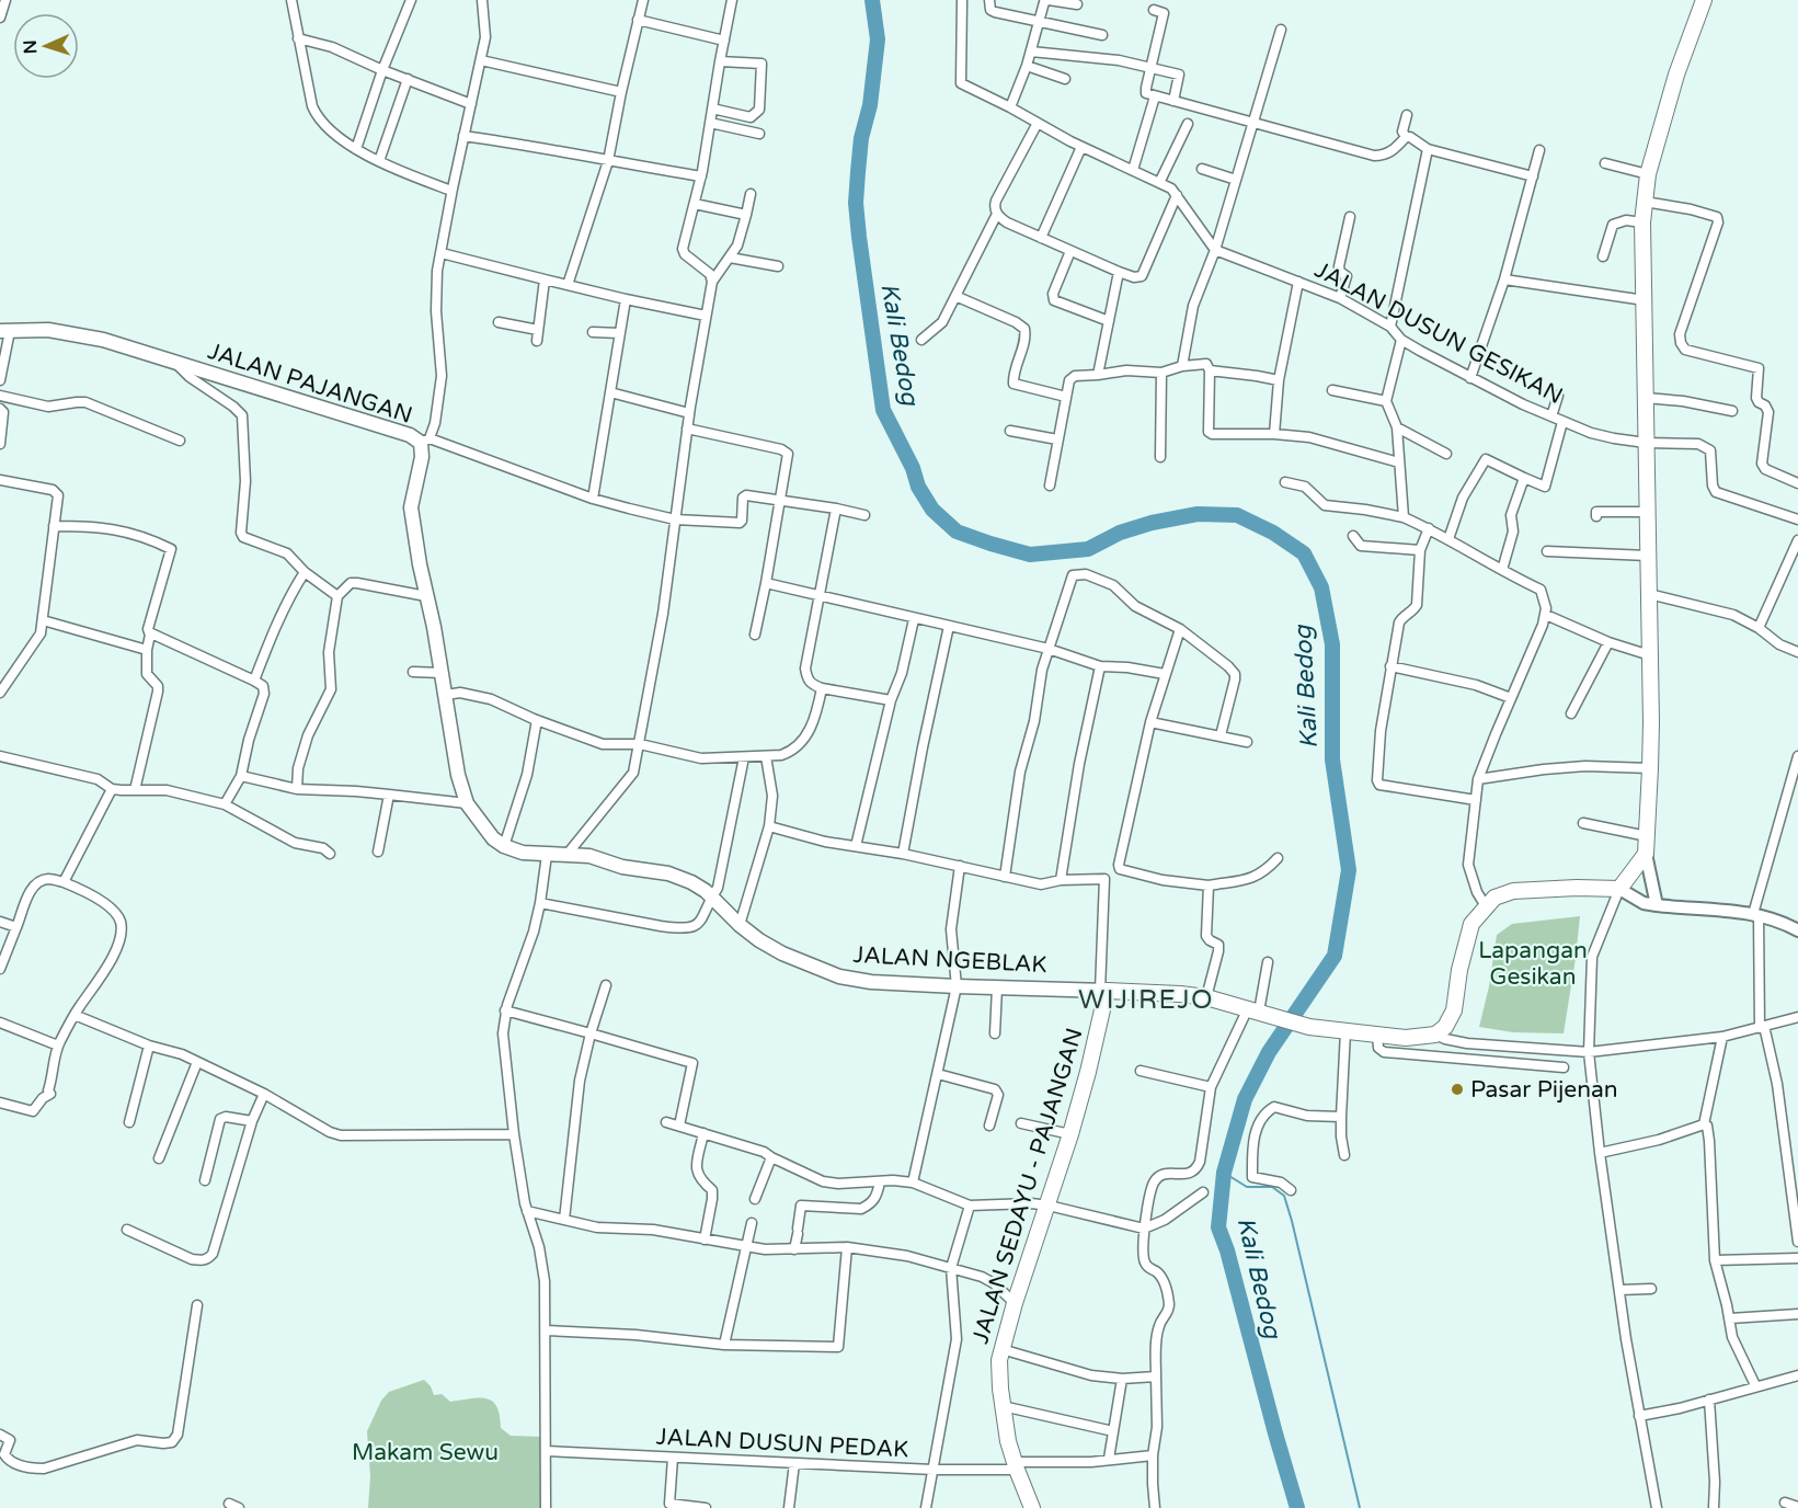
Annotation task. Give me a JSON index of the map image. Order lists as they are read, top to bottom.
{
  "streets": {
    "main road": ["JALAN PAJANGAN", "JALAN NGEBLAK", "JALAN SEDAYU - PAJANGAN"],
    "street": ["JALAN DUSUN GESIKAN", "JALAN DUSUN PEDAK"]
  },
  "crossings": [
    ["JALAN NGEBLAK", "JALAN SEDAYU - PAJANGAN"],
    ["JALAN SEDAYU - PAJANGAN", "JALAN DUSUN PEDAK"]
  ],
  "districts": ["WIJIREJO"],
  "water": ["Kali Bedog"],
  "parks": ["Lapangan Gesikan", "Makam Sewu"],
  "places": ["Pasar Pijenan"],
  "north": "left"
}
